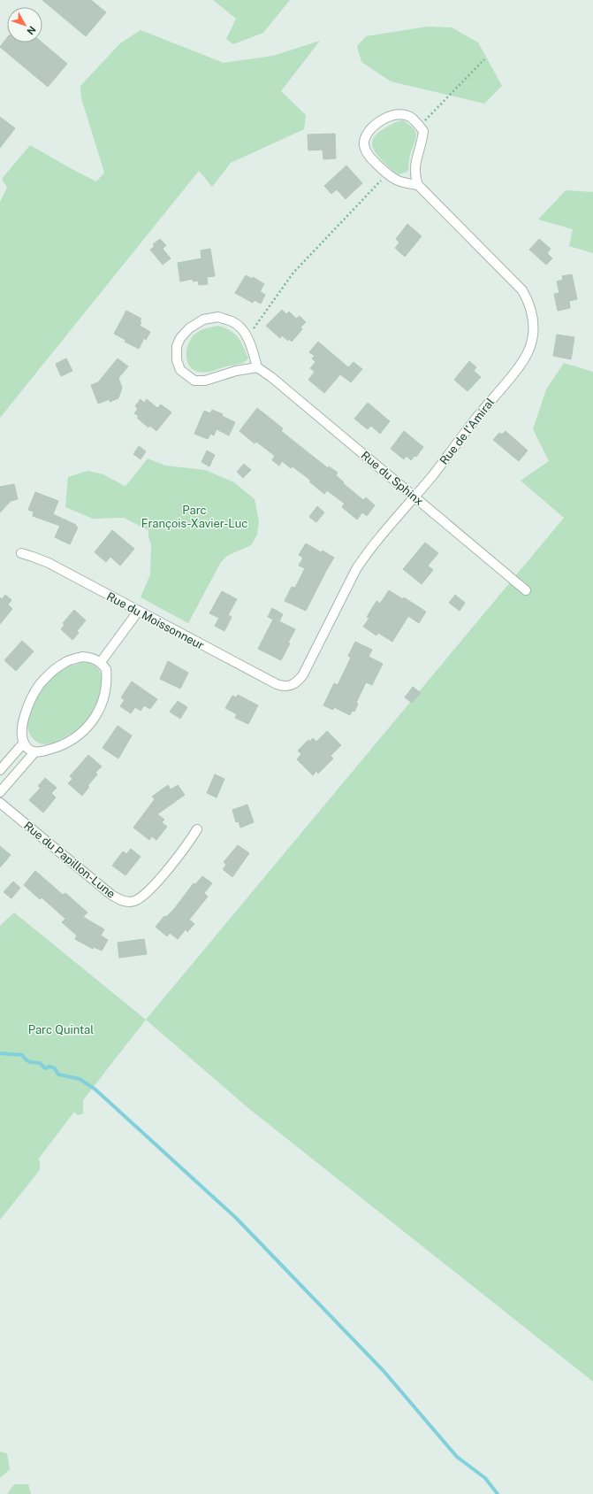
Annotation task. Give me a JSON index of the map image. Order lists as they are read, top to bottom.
{
  "streets": {
    "street": [
      "Rue de l'Amiral",
      "Rue du Sphinx",
      "Rue du Moissonneur",
      "Rue du Papillon-Lune"
    ]
  },
  "crossings": [
    ["Rue de l'Amiral", "Rue du Sphinx"],
    ["Rue de l'Amiral", "Rue du Moissonneur"]
  ],
  "parks": ["Parc François-Xavier-Luc", "Parc Quintal"],
  "north": "bottom right"
}
